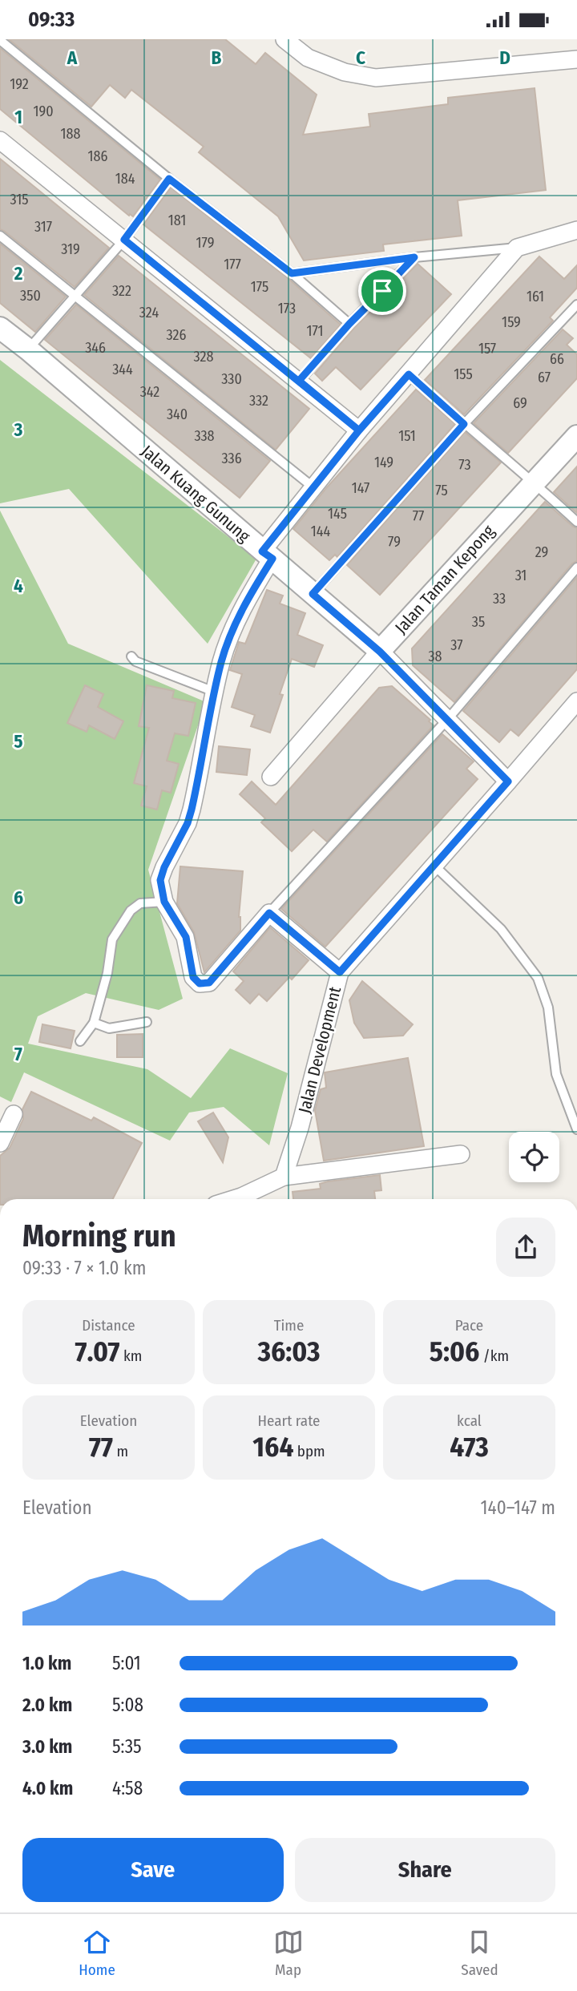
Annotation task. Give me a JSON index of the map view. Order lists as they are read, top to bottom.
{
  "streets": {
    "street": ["Jalan Kuang Gunung", "Jalan Taman Kepong", "Jalan Development"]
  },
  "crossings": [
    ["Jalan Kuang Gunung", "Jalan Taman Kepong"],
    ["Jalan Kuang Gunung", "Jalan Development"]
  ],
  "house_numbers": [
    "192",
    "190",
    "188",
    "186",
    "184",
    "315",
    "181",
    "317",
    "179",
    "319",
    "177",
    "175",
    "322",
    "350",
    "161",
    "173",
    "324",
    "159",
    "171",
    "326",
    "346",
    "157",
    "328",
    "66",
    "344",
    "155",
    "67",
    "330",
    "342",
    "332",
    "69",
    "340",
    "338",
    "151",
    "336",
    "149",
    "73",
    "147",
    "75",
    "145",
    "77",
    "144",
    "79",
    "29",
    "31",
    "33",
    "35",
    "37",
    "38"
  ],
  "page": {
    "status": "09:33",
    "heading": ["Morning run", "09:33 · 7 × 1.0 km"],
    "stats": [
      ["Distance", "7.07 km"],
      ["Time", "36:03"],
      ["Pace", "5:06 /km"],
      ["Elevation", "77 m"],
      ["Heart rate", "164 bpm"],
      ["kcal", "473"]
    ],
    "chart": ["Elevation", "140–147 m"],
    "list": [
      {
        "name": "1.0 km",
        "note": "5:01"
      },
      {
        "name": "2.0 km",
        "note": "5:08"
      },
      {
        "name": "3.0 km",
        "note": "5:35"
      },
      {
        "name": "4.0 km",
        "note": "4:58"
      }
    ],
    "buttons": ["Save", "Share"],
    "tabs": ["Home", "Map", "Saved"]
  },
  "grid": {
    "columns": [
      "A",
      "B",
      "C",
      "D"
    ],
    "rows": [
      "1",
      "2",
      "3",
      "4",
      "5",
      "6",
      "7"
    ]
  }
}
